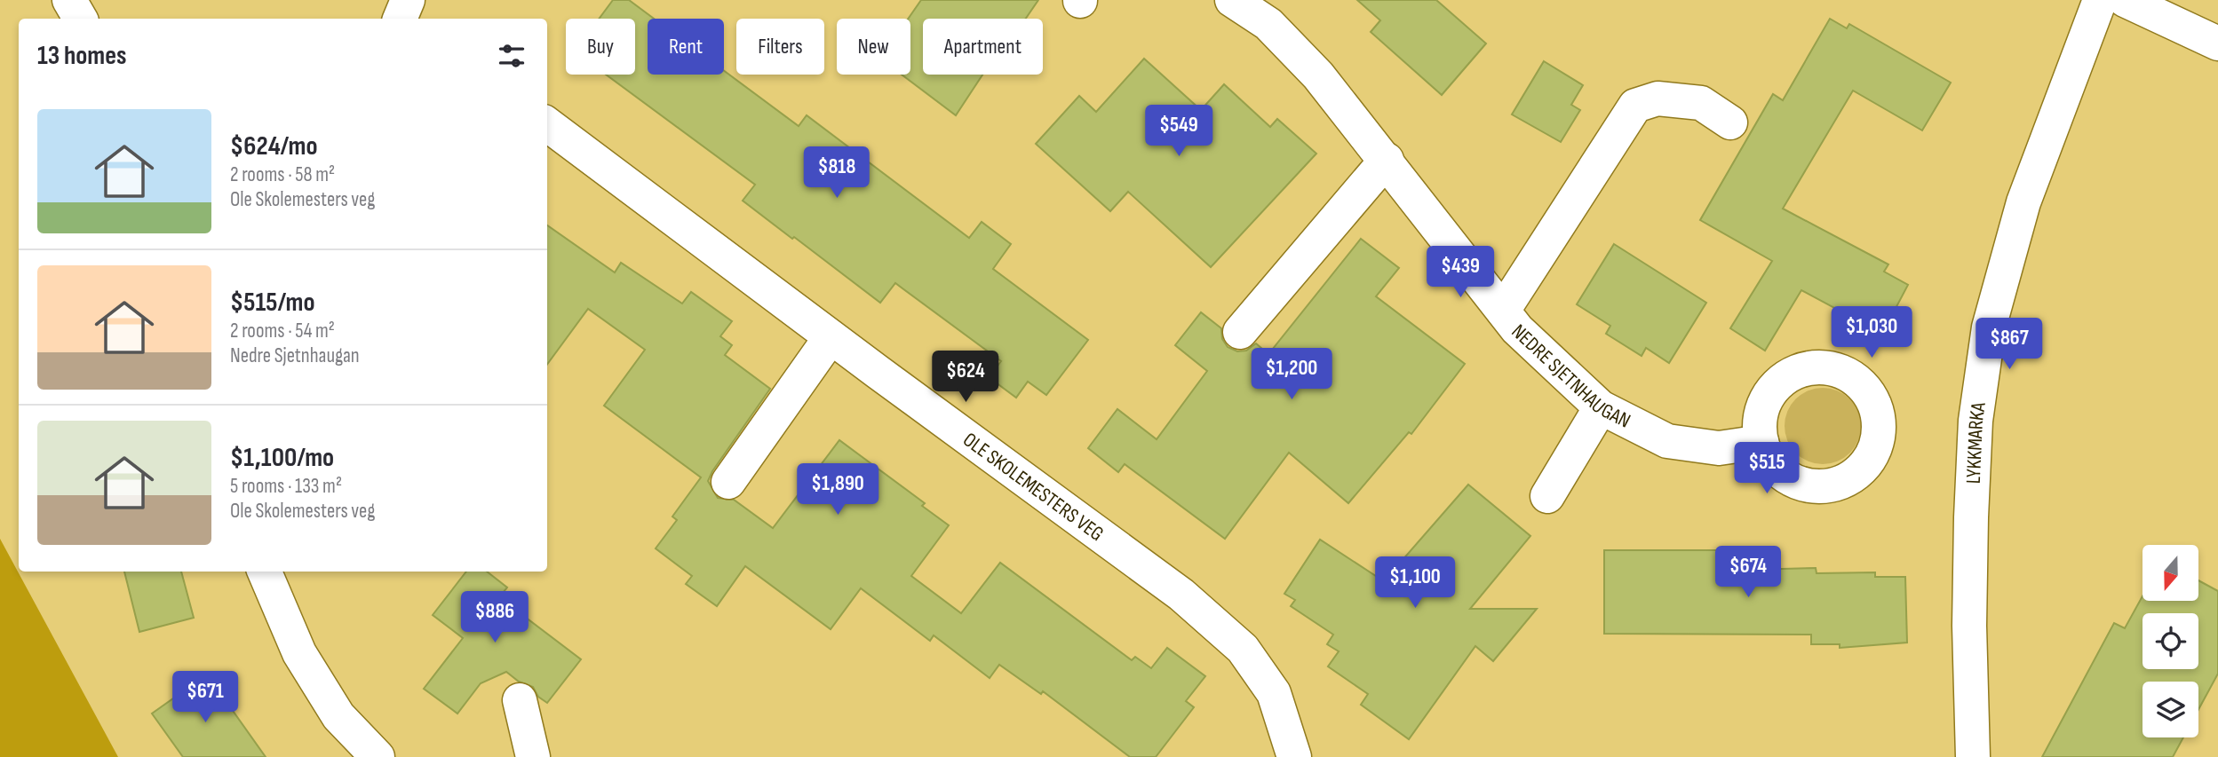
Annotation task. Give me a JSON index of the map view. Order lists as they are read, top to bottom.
{
  "streets": {
    "street": ["NEDRE SJETNHAUGAN", "LYKKMARKA", "OLE SKOLEMESTERS VEG"]
  },
  "north": "bottom",
  "page": {
    "chip": [
      "Buy",
      "Rent",
      "Filters",
      "New",
      "Apartment"
    ],
    "heading": "13 homes",
    "list": [
      {
        "name": "$624/mo",
        "note": "2 rooms · 58 m² · Ole Skolemesters veg"
      },
      {
        "name": "$515/mo",
        "note": "2 rooms · 54 m² · Nedre Sjetnhaugan"
      },
      {
        "name": "$1,100/mo",
        "note": "5 rooms · 133 m² · Ole Skolemesters veg"
      }
    ],
    "price": [
      "$549",
      "$818",
      "$439",
      "$1,030",
      "$867",
      "$1,200",
      "$624",
      "$515",
      "$1,890",
      "$674",
      "$1,100",
      "$886",
      "$671"
    ]
  }
}
